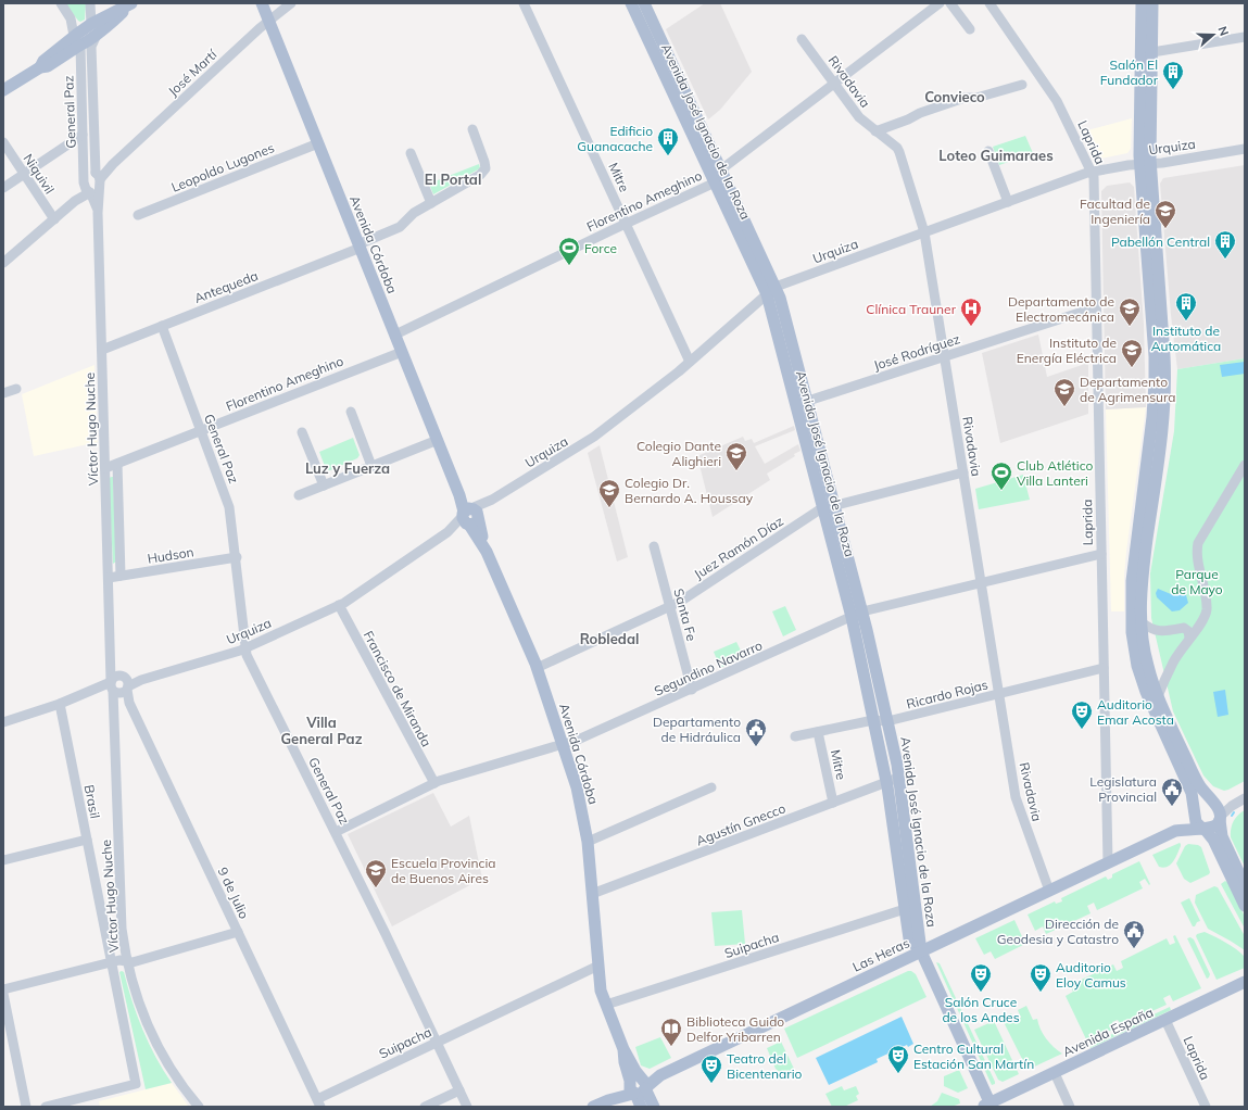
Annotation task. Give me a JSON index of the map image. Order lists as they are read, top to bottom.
{
  "streets": {
    "main road": [
      "Avenida José Ignacio de la Roza",
      "Avenida Córdoba",
      "Las Heras",
      "Avenida España"
    ],
    "street": [
      "José Martí",
      "Rivadavia",
      "General Paz",
      "Laprida",
      "Urquiza",
      "Leopoldo Lugones",
      "Niquivil",
      "Mitre",
      "Florentino Ameghino",
      "Antequeda",
      "José Rodríguez",
      "Víctor Hugo Nuche",
      "Juez Ramón Díaz",
      "Hudson",
      "Santa Fe",
      "Segundino Navarro",
      "Francisco de Miranda",
      "Ricardo Rojas",
      "Brasil",
      "Agustín Gnecco",
      "9 de Julio",
      "Suipacha"
    ]
  },
  "crossings": [
    ["José Martí", "Avenida Córdoba"],
    ["José Martí", "Víctor Hugo Nuche"],
    ["Rivadavia", "Urquiza"],
    ["Rivadavia", "Florentino Ameghino"],
    ["Rivadavia", "José Rodríguez"],
    ["Rivadavia", "Juez Ramón Díaz"],
    ["Rivadavia", "Segundino Navarro"],
    ["Rivadavia", "Ricardo Rojas"],
    ["Rivadavia", "Las Heras"],
    ["General Paz", "Urquiza"],
    ["General Paz", "Florentino Ameghino"],
    ["General Paz", "Antequeda"],
    ["General Paz", "Víctor Hugo Nuche"],
    ["General Paz", "Hudson"],
    ["General Paz", "Segundino Navarro"],
    ["General Paz", "Suipacha"],
    ["Avenida José Ignacio de la Roza", "Urquiza"],
    ["Avenida José Ignacio de la Roza", "Florentino Ameghino"],
    ["Avenida José Ignacio de la Roza", "José Rodríguez"],
    ["Avenida José Ignacio de la Roza", "Juez Ramón Díaz"],
    ["Avenida José Ignacio de la Roza", "Segundino Navarro"],
    ["Avenida José Ignacio de la Roza", "Ricardo Rojas"],
    ["Avenida José Ignacio de la Roza", "Agustín Gnecco"],
    ["Avenida José Ignacio de la Roza", "Suipacha"],
    ["Avenida José Ignacio de la Roza", "Las Heras"],
    ["Avenida José Ignacio de la Roza", "Avenida España"],
    ["Laprida", "Urquiza"],
    ["Laprida", "José Rodríguez"],
    ["Laprida", "Segundino Navarro"],
    ["Laprida", "Ricardo Rojas"],
    ["Laprida", "Las Heras"],
    ["Laprida", "Avenida España"],
    ["Urquiza", "Mitre"],
    ["Urquiza", "Avenida Córdoba"],
    ["Urquiza", "Víctor Hugo Nuche"],
    ["Urquiza", "Francisco de Miranda"],
    ["Urquiza", "9 de Julio"],
    ["Leopoldo Lugones", "Avenida Córdoba"],
    ["Mitre", "Florentino Ameghino"],
    ["Mitre", "Ricardo Rojas"],
    ["Mitre", "Agustín Gnecco"],
    ["Florentino Ameghino", "Avenida Córdoba"],
    ["Florentino Ameghino", "Víctor Hugo Nuche"],
    ["Avenida Córdoba", "Antequeda"],
    ["Avenida Córdoba", "Juez Ramón Díaz"],
    ["Avenida Córdoba", "Segundino Navarro"],
    ["Avenida Córdoba", "Agustín Gnecco"],
    ["Avenida Córdoba", "Suipacha"],
    ["Avenida Córdoba", "Las Heras"],
    ["Antequeda", "Víctor Hugo Nuche"],
    ["Víctor Hugo Nuche", "Hudson"],
    ["Víctor Hugo Nuche", "9 de Julio"],
    ["Juez Ramón Díaz", "Santa Fe"],
    ["Santa Fe", "Segundino Navarro"],
    ["Segundino Navarro", "Francisco de Miranda"],
    ["9 de Julio", "Suipacha"]
  ],
  "districts": [
    "Convieco",
    "Loteo Guimaraes",
    "El Portal",
    "Luz y Fuerza",
    "Robledal",
    "Villa General Paz"
  ],
  "parks": ["Parque de Mayo"],
  "places": {
    "building": [
      "Salón El Fundador",
      "Edificio Guanacache",
      "Pabellón Central",
      "Instituto de Automática"
    ],
    "school or university": [
      "Facultad de Ingeniería",
      "Departamento de Electromecánica",
      "Instituto de Energía Eléctrica",
      "Departamento de Agrimensura",
      "Colegio Dante Alighieri",
      "Colegio Dr. Bernardo A. Houssay",
      "Escuela Provincia de Buenos Aires"
    ],
    "sports": ["Force", "Club Atlético Villa Lanteri"],
    "hospital": ["Clínica Trauner"],
    "theatre": [
      "Auditorio Emar Acosta",
      "Salón Cruce de los Andes",
      "Auditorio Eloy Camus",
      "Centro Cultural Estación San Martín",
      "Teatro del Bicentenario"
    ],
    "public building": ["Departamento de Hidráulica", "Legislatura Provincial", "Dirección de Geodesia y Catastro"],
    "library": ["Biblioteca Guido Delfor Yribarren"]
  },
  "north": "right"
}
